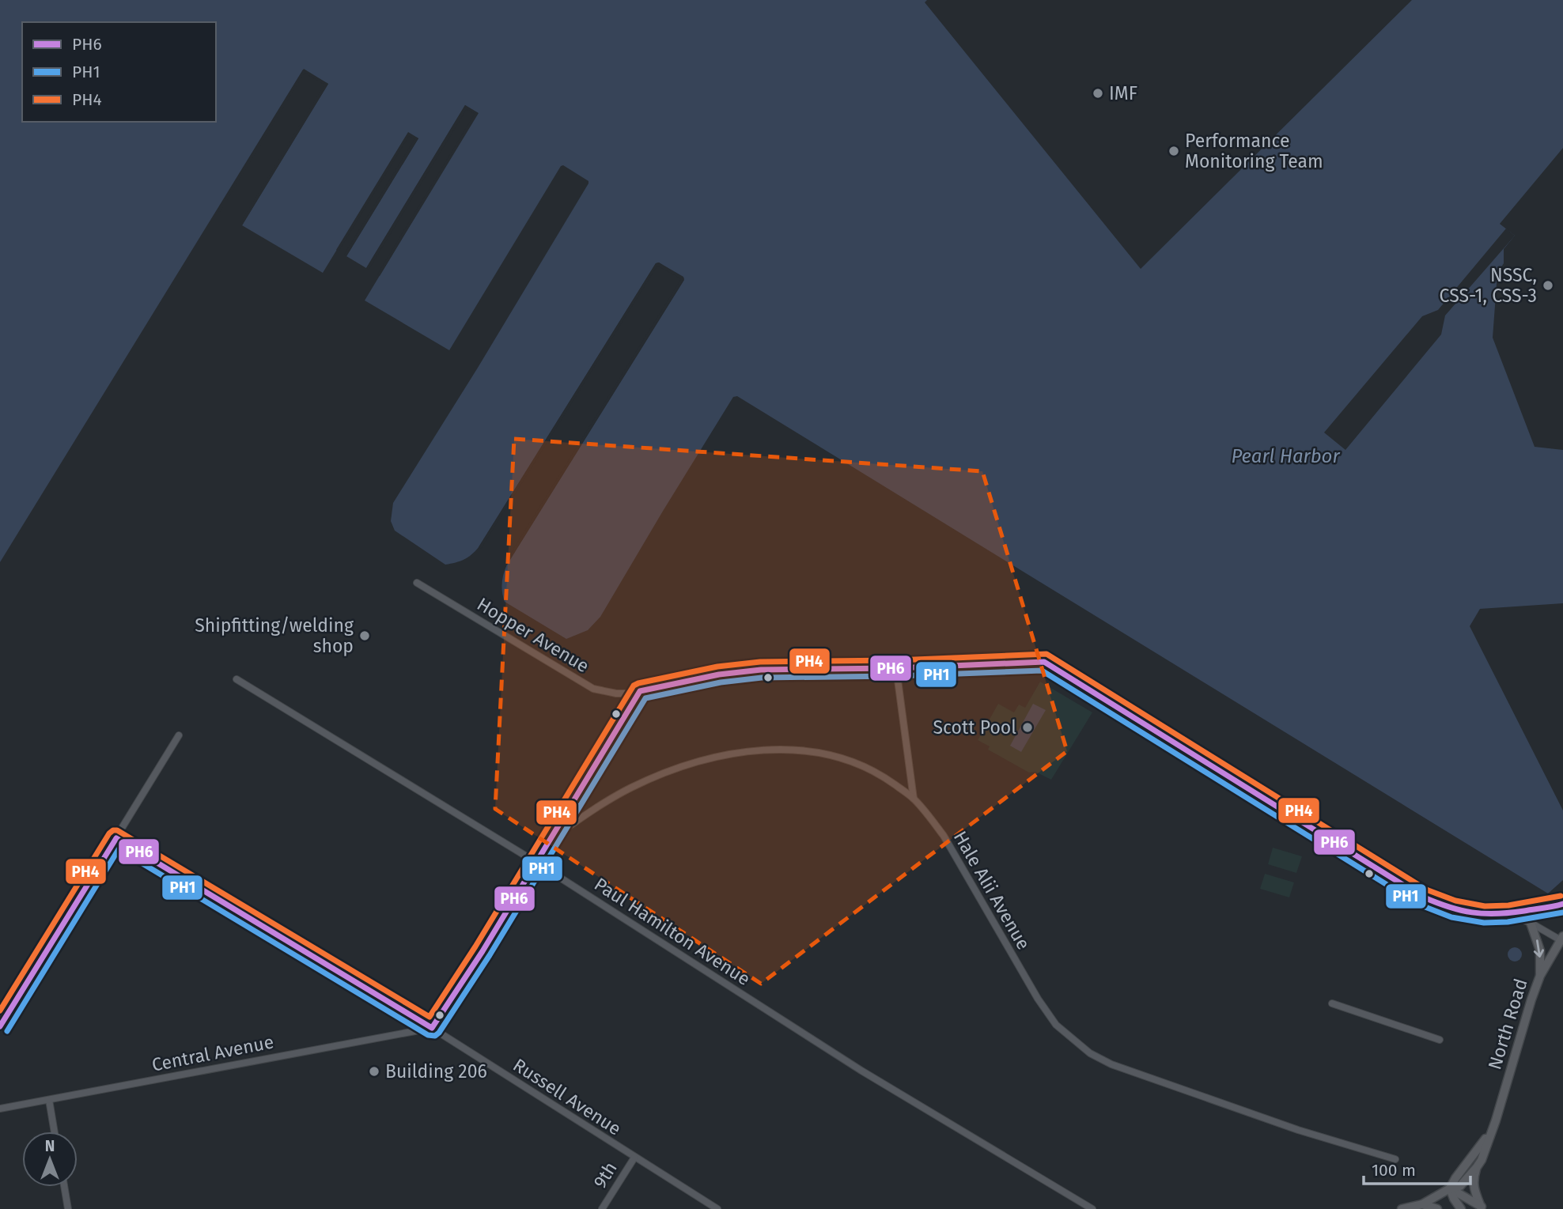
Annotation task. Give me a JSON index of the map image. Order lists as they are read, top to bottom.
{
  "streets": {
    "street": [
      "Hopper Avenue",
      "Hale Alii Avenue",
      "Paul Hamilton Avenue",
      "North Road",
      "Central Avenue",
      "Russell Avenue",
      "9th"
    ]
  },
  "crossings": [
    ["Central Avenue", "Russell Avenue"],
    ["Russell Avenue", "9th"]
  ],
  "water": ["Pearl Harbor"],
  "places": [
    "IMF",
    "Performance Monitoring Team",
    "NSSC, CSS-1, CSS-3",
    "Shipfitting/welding shop",
    "Scott Pool",
    "Building 206"
  ],
  "lines": ["transit line PH4", "transit line PH6", "transit line PH1"],
  "legend": ["PH6", "PH1", "PH4"],
  "scale_bar": "100 m",
  "north": "top"
}
